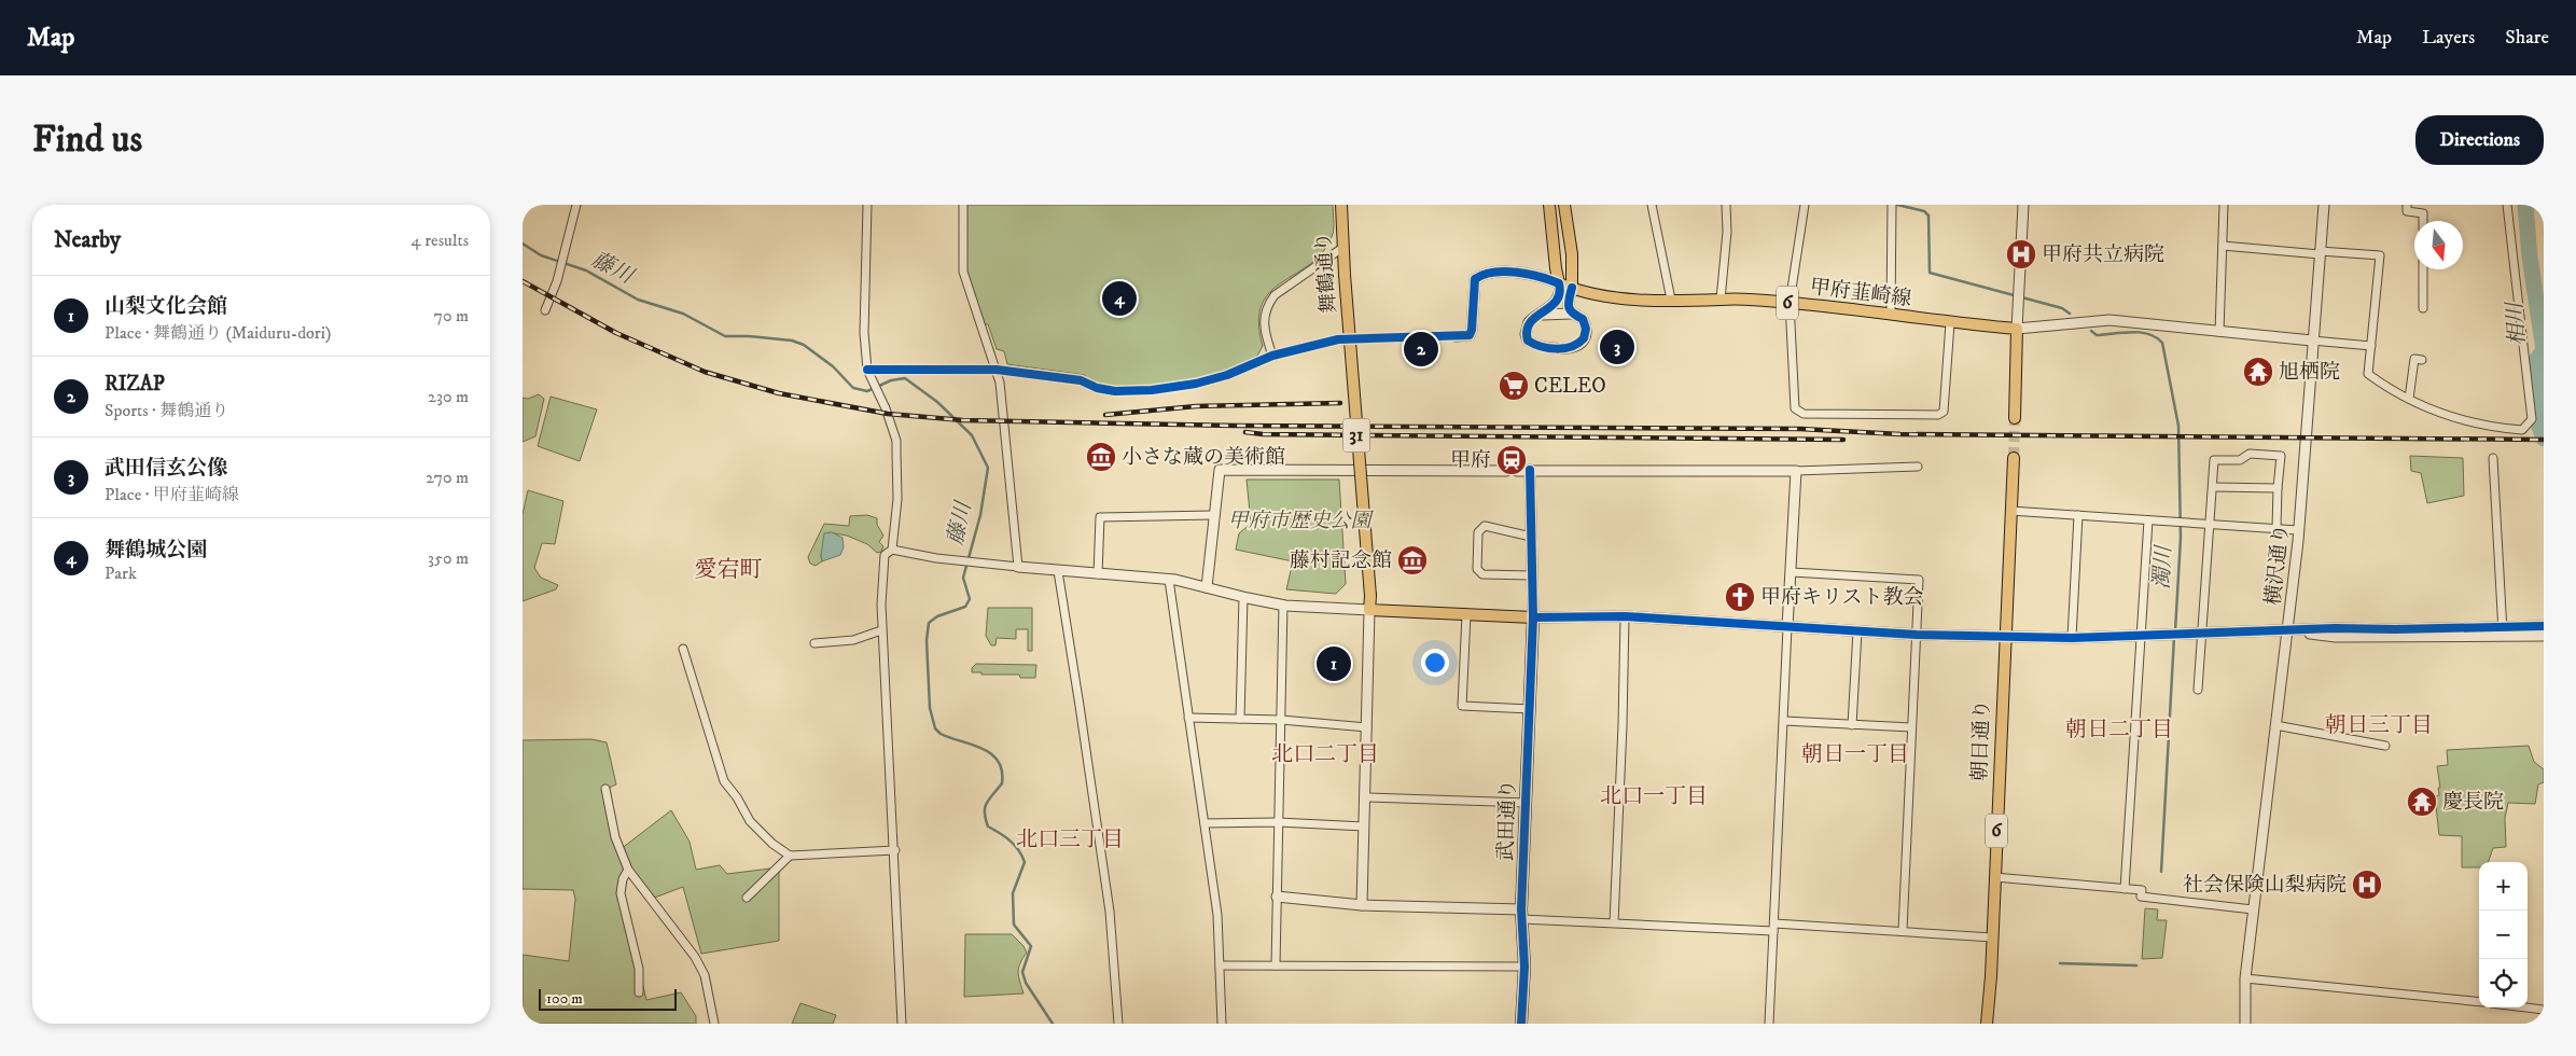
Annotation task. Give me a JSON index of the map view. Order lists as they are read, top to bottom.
{
  "streets": {
    "main road": [
      "舞鶴通り",
      "甲府韮崎線",
      "6",
      "31",
      "朝日通り",
      "武田通り"
    ],
    "street": ["横沢通り"]
  },
  "districts": [
    "愛宕町",
    "朝日三丁目",
    "朝日二丁目",
    "北口二丁目",
    "朝日一丁目",
    "北口一丁目",
    "北口三丁目"
  ],
  "water": ["藤川", "相川", "濁川"],
  "parks": ["甲府市歴史公園"],
  "places": {
    "hospital": ["甲府共立病院", "社会保険山梨病院"],
    "temple": ["旭栖院", "慶長院"],
    "supermarket": ["CELEO"],
    "museum": ["小さな蔵の美術館", "藤村記念館"],
    "station": ["甲府"],
    "church": ["甲府キリスト教会"]
  },
  "scale_bar": "100 m",
  "north": "bottom",
  "page": {
    "header": "Map",
    "nav": ["Map", "Layers", "Share"],
    "buttons": "Directions",
    "title": "Find us",
    "heading": ["Nearby", "4 results"],
    "list": [
      {
        "mark": "1",
        "name": "山梨文化会館",
        "note": "Place · 舞鶴通り (Maiduru-dori)",
        "value": "70 m"
      },
      {
        "mark": "2",
        "name": "RIZAP",
        "note": "Sports · 舞鶴通り",
        "value": "230 m"
      },
      {
        "mark": "3",
        "name": "武田信玄公像",
        "note": "Place · 甲府韮崎線",
        "value": "270 m"
      },
      {
        "mark": "4",
        "name": "舞鶴城公園",
        "note": "Park",
        "value": "350 m"
      }
    ],
    "pins": [
      "4",
      "3",
      "2",
      "1"
    ],
    "map_buttons": ["+", "−"],
    "scale": "100 m"
  }
}
